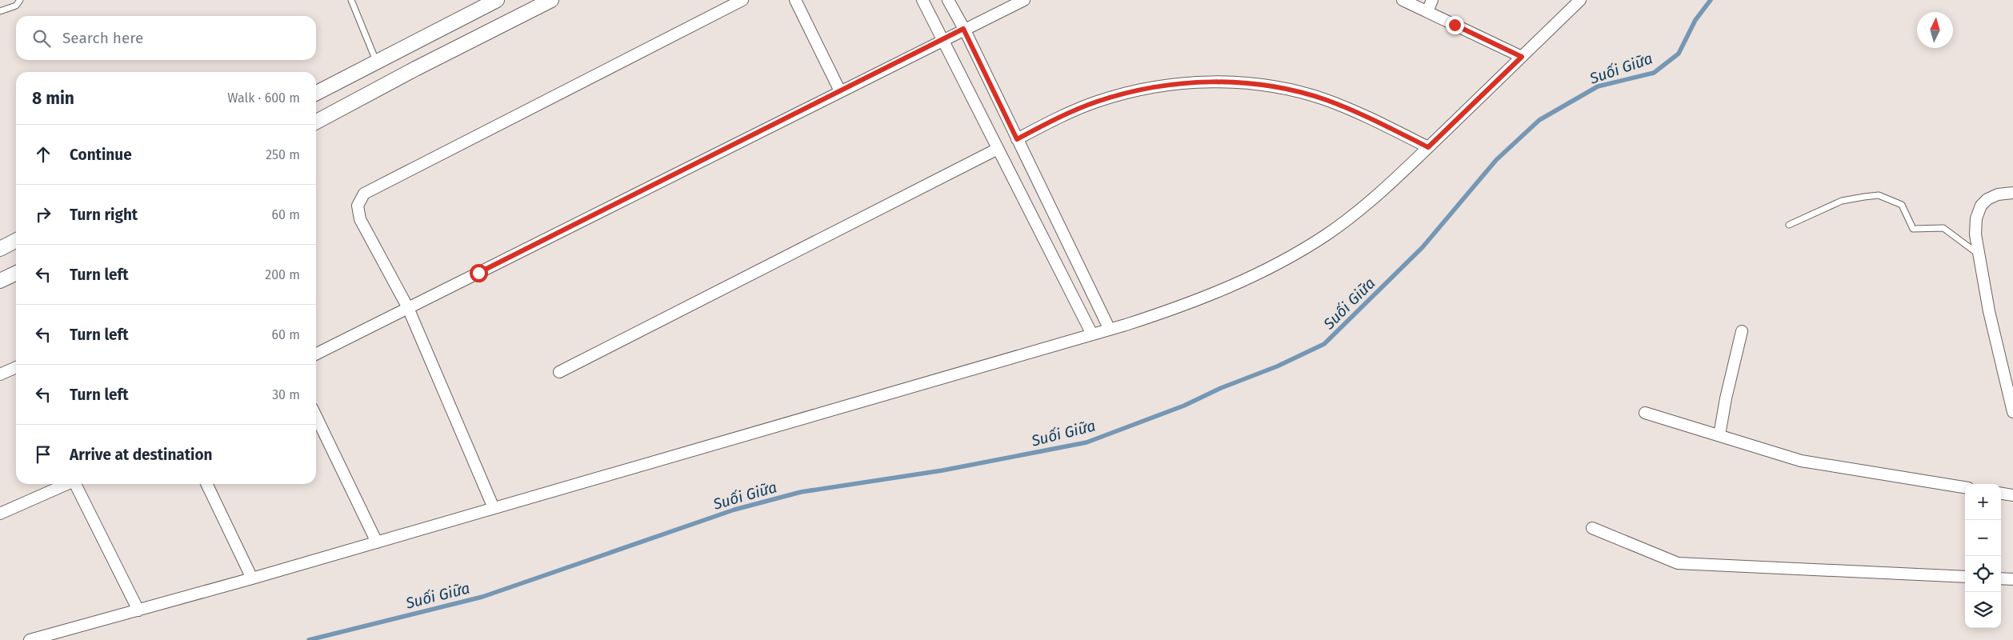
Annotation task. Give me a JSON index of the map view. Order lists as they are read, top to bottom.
{
  "water": ["Suối Giữa"],
  "north": "top",
  "page": {
    "search": "Search here",
    "heading": ["8 min", "Walk · 600 m"],
    "list": [
      ["Continue", "250 m"],
      ["Turn right", "60 m"],
      ["Turn left", "200 m"],
      ["Turn left", "60 m"],
      ["Turn left", "30 m"],
      "Arrive at destination"
    ],
    "map_buttons": ["+", "−"]
  }
}
